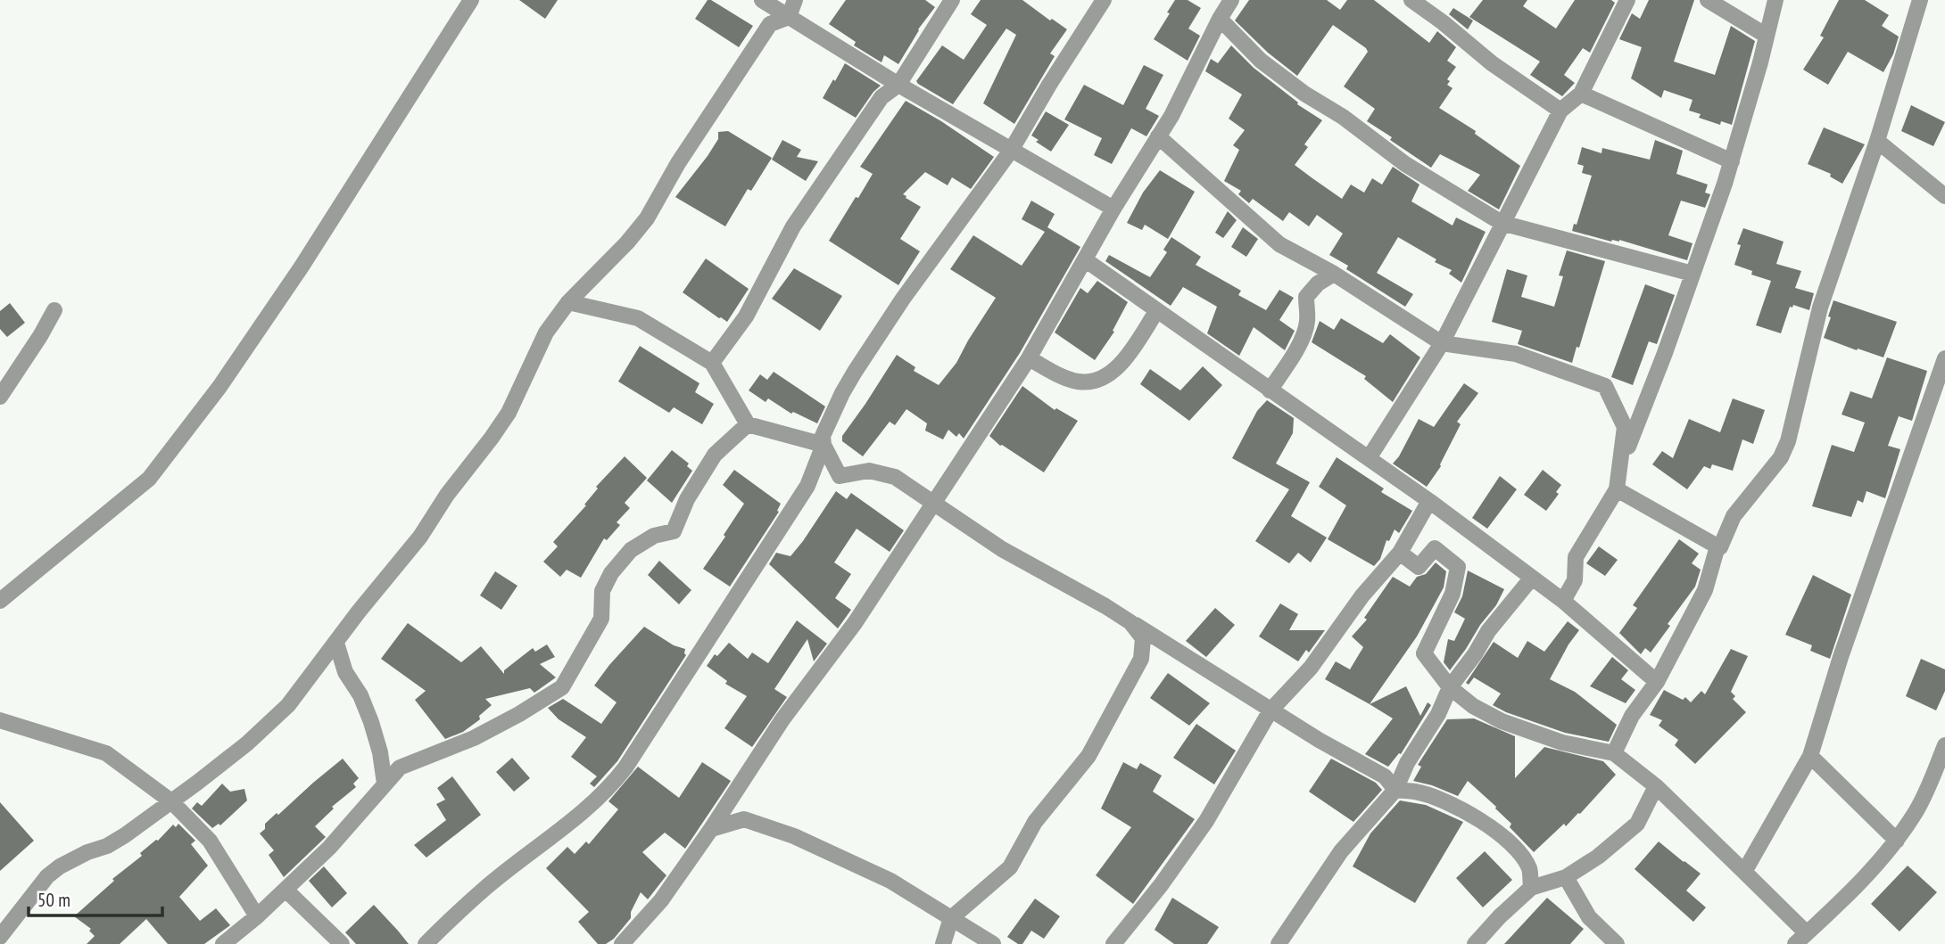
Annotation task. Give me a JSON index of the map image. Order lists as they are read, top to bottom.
{
  "scale_bar": "50 m"
}
